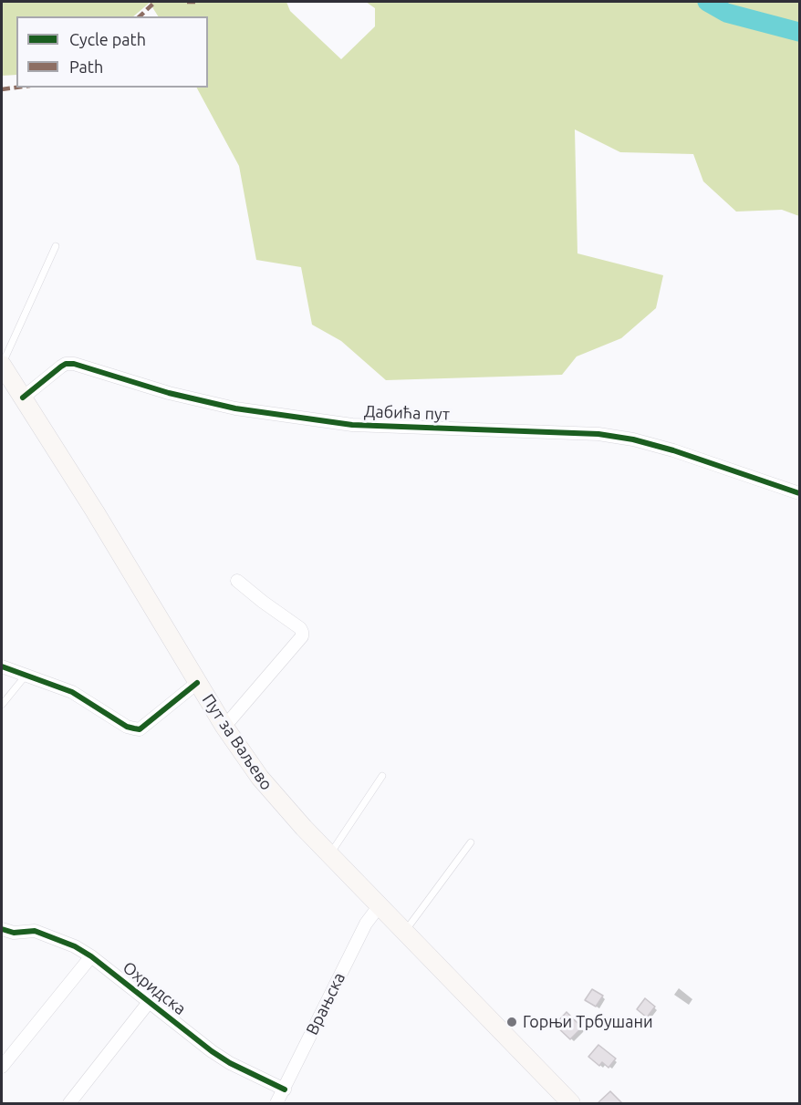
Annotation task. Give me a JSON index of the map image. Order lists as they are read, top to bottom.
{
  "streets": {
    "main road": ["Пут за Ваљево"],
    "street": ["Дабића пут", "Охридска", "Врањска"]
  },
  "crossings": [
    ["Дабића пут", "Пут за Ваљево"],
    ["Пут за Ваљево", "Врањска"],
    ["Охридска", "Врањска"]
  ],
  "places": ["Горњи Трбушани"],
  "legend": ["Cycle path", "Path"]
}
